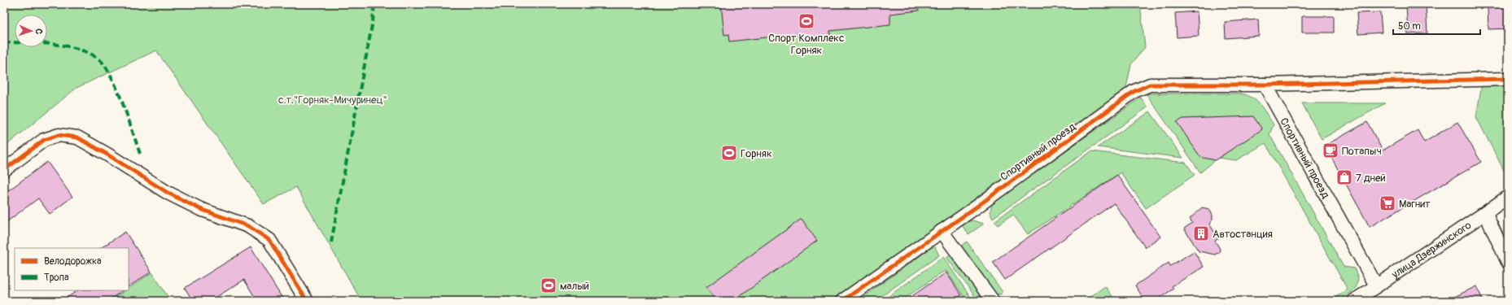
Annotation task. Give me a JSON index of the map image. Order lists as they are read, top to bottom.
{
  "streets": {
    "street": ["Спортивный проезд", "улица Дзержинского"]
  },
  "crossings": [
    ["Спортивный проезд", "улица Дзержинского"]
  ],
  "parks": ["с.т.\"Горняк-Мичуринец\""],
  "places": {
    "sports": ["Спорт Комплекс Горняк", "Горняк", "малый"],
    "cafe": ["Потапыч"],
    "shop": ["7 дней"],
    "supermarket": ["Магнит"],
    "building": ["Автостанция"]
  },
  "legend": ["Велодорожка", "Тропа"],
  "scale_bar": "50 m",
  "north": "right"
}
